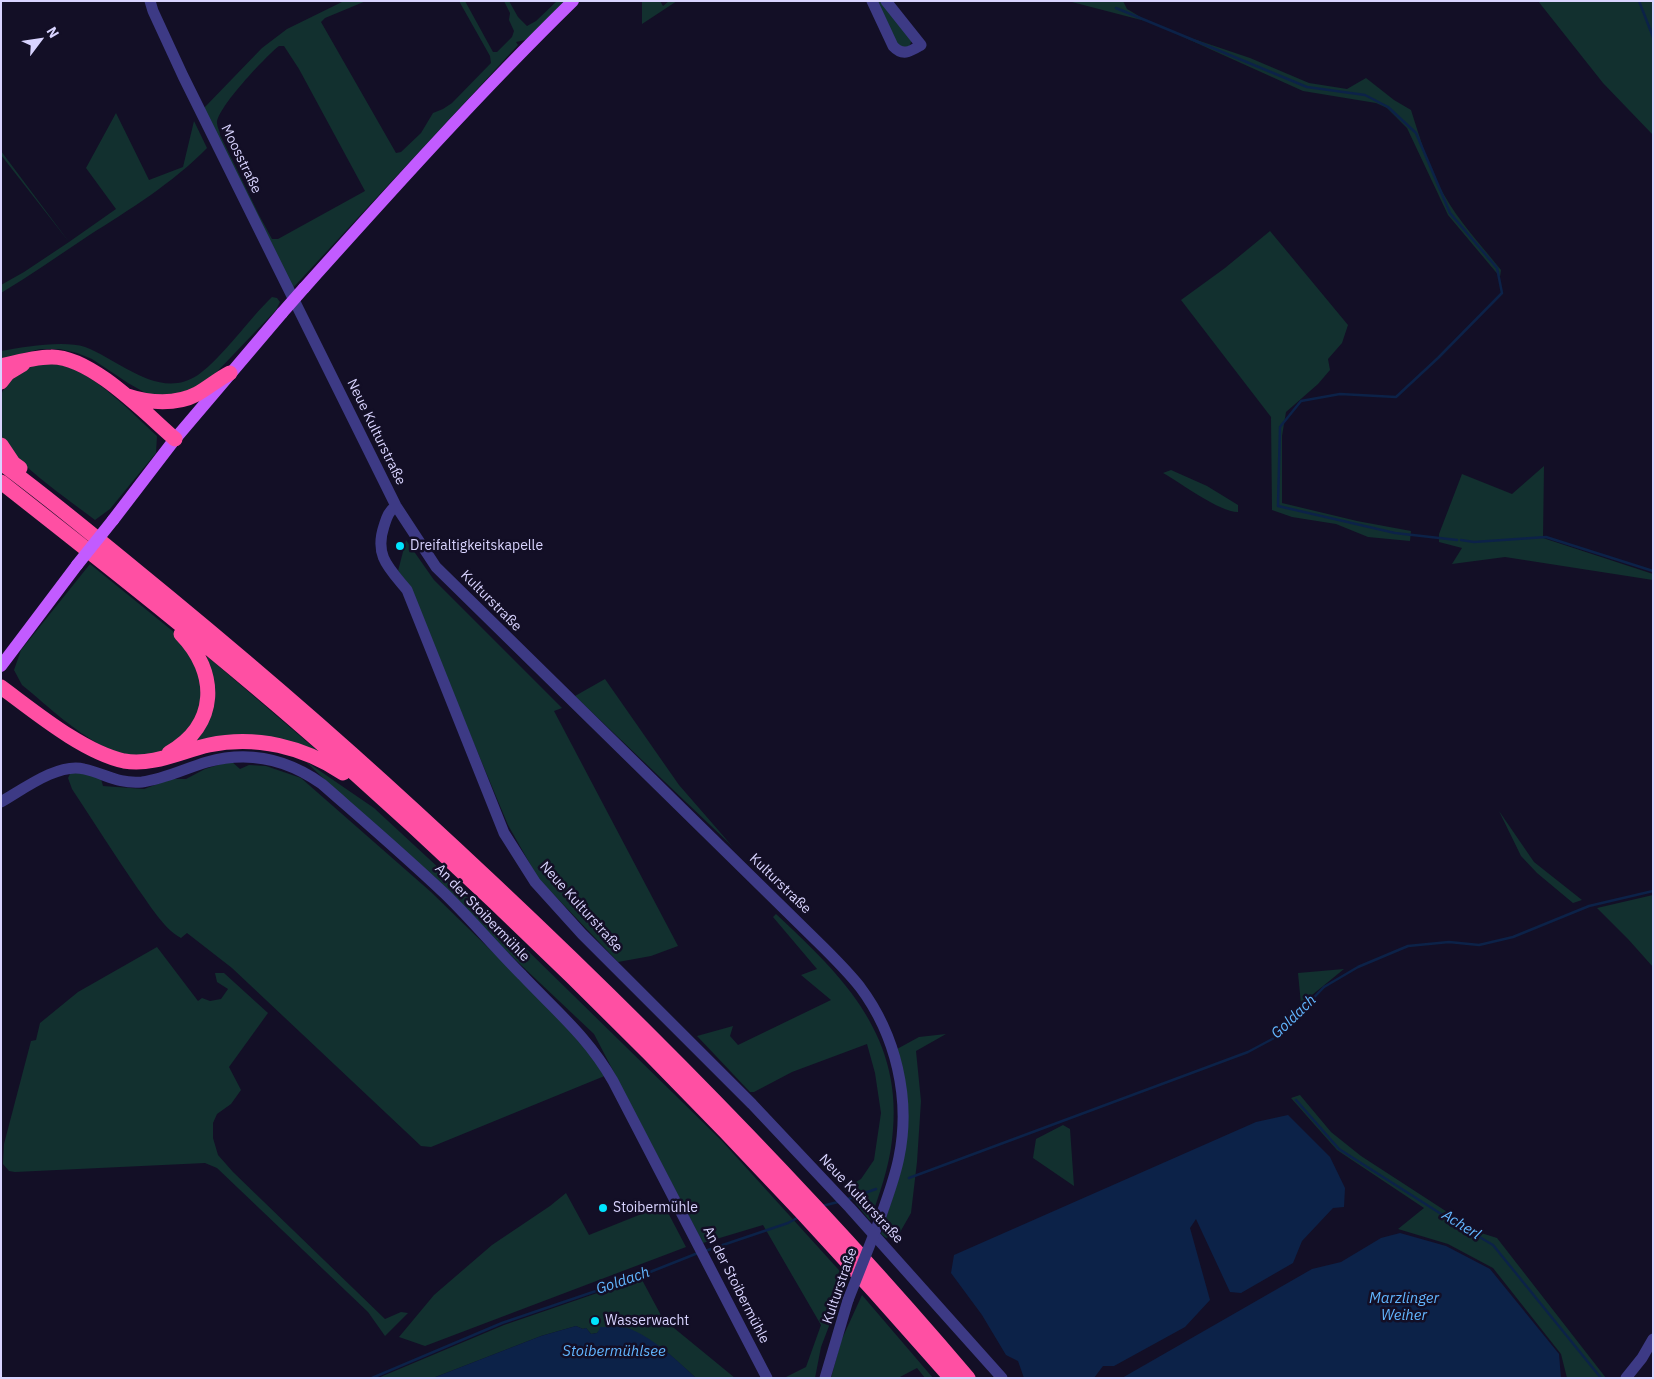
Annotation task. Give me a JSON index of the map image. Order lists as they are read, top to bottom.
{
  "streets": {
    "street": [
      "Moosstraße",
      "Neue Kulturstraße",
      "Kulturstraße",
      "An der Stoibermühle"
    ]
  },
  "crossings": [
    ["Moosstraße", "Neue Kulturstraße"],
    ["Neue Kulturstraße", "Kulturstraße"]
  ],
  "water": [
    "Goldach",
    "Acherl",
    "Marzlinger Weiher",
    "Stoibermühlsee"
  ],
  "places": ["Dreifaltigkeitskapelle", "Stoibermühle", "Wasserwacht"],
  "north": "top right"
}
